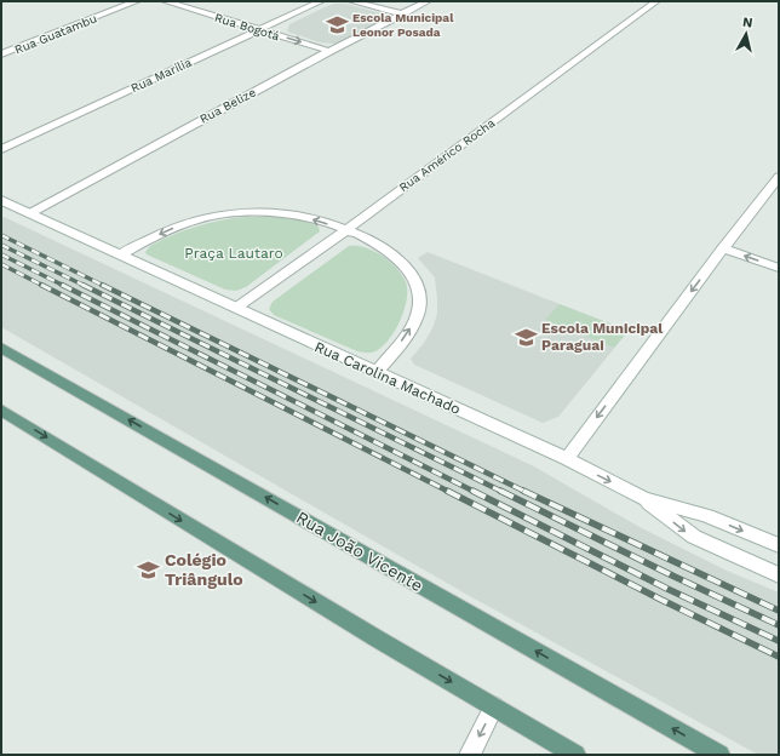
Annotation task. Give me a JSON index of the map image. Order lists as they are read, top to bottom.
{
  "streets": {
    "main road": ["Rua João Vicente"],
    "street": [
      "Rua Bogotá",
      "Rua Guatambu",
      "Rua Marília",
      "Rua Belize",
      "Rua Américo Rocha",
      "Rua Carolina Machado"
    ]
  },
  "crossings": [
    ["Rua Bogotá", "Rua Marília"],
    ["Rua Bogotá", "Rua Belize"],
    ["Rua Belize", "Rua Carolina Machado"],
    ["Rua Américo Rocha", "Rua Carolina Machado"]
  ],
  "one_way": ["Rua Bogotá"],
  "parks": ["Praça Lautaro"],
  "places": {
    "school or university": ["Escola Municipal Leonor Posada", "Escola Municipal Paraguai", "Colégio Triângulo"]
  },
  "north": "top"
}
